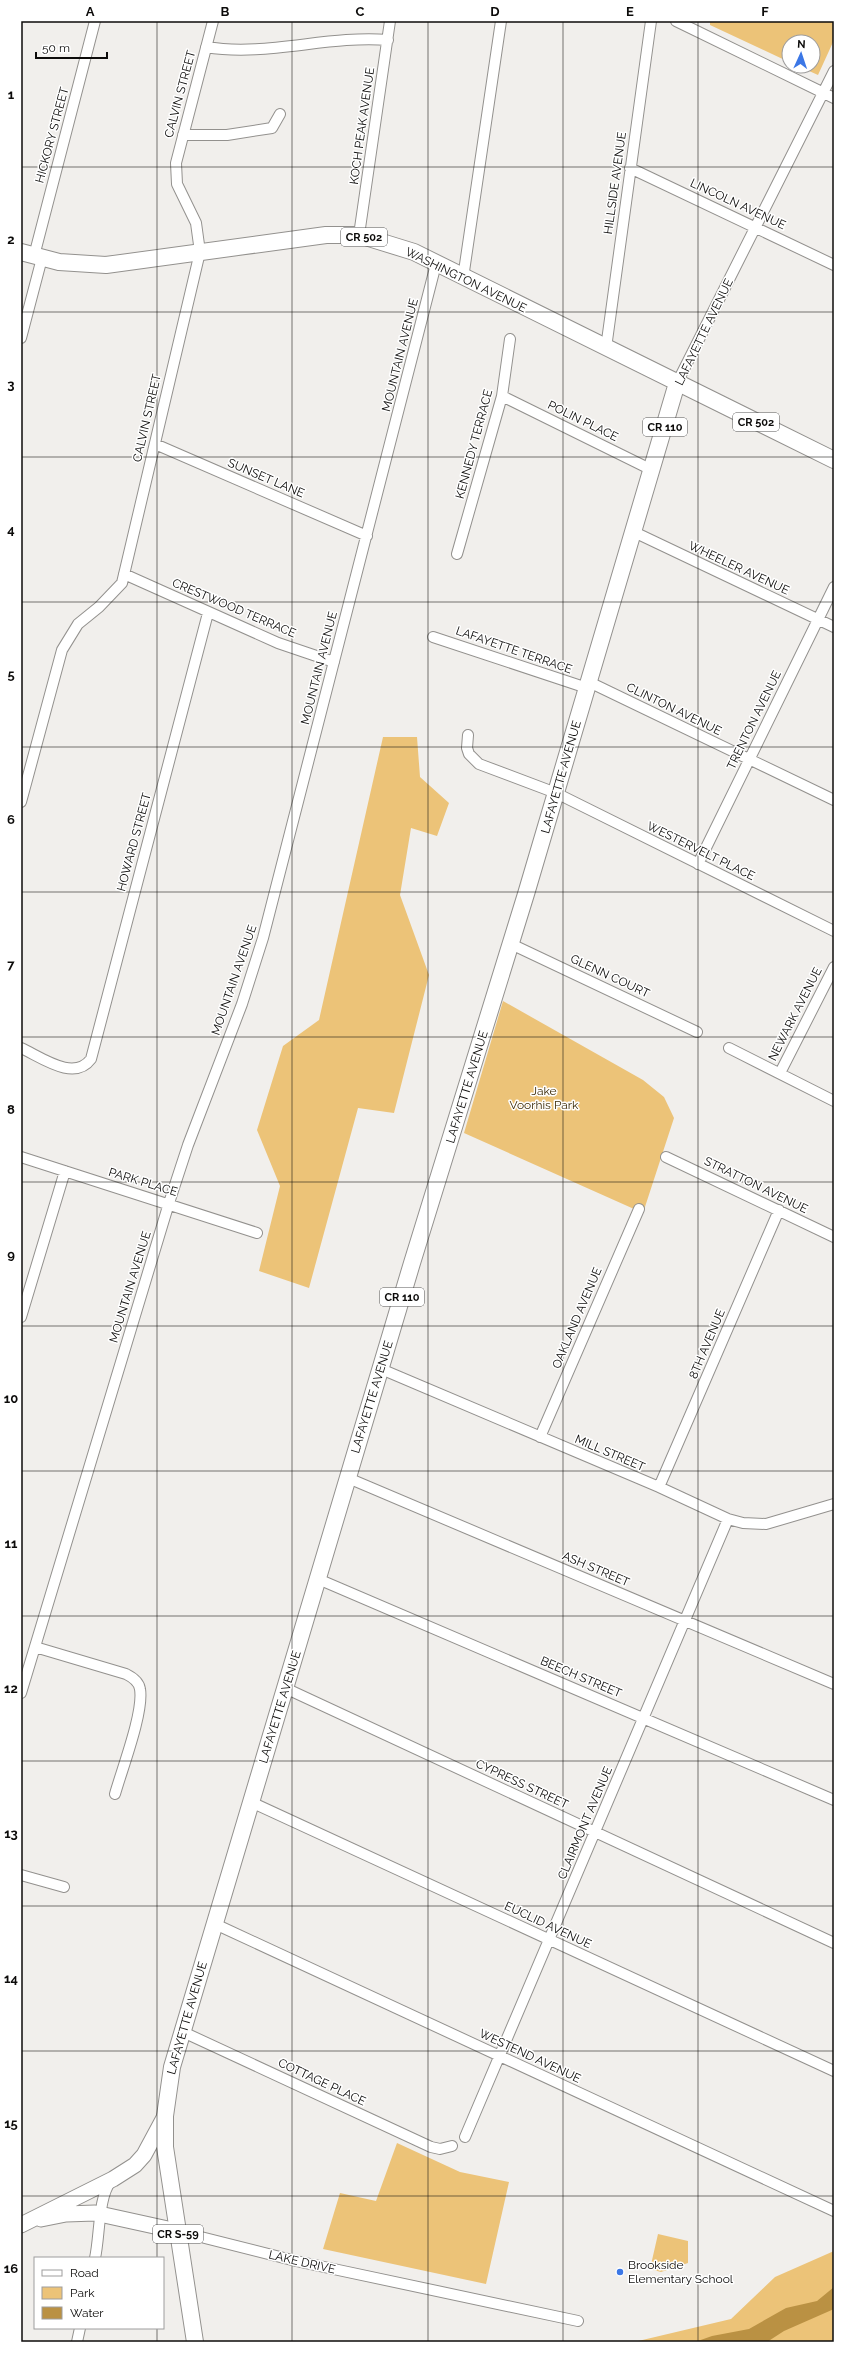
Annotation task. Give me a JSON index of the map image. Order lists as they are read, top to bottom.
{
  "streets": {
    "main road": [
      "CR 502",
      "WASHINGTON AVENUE",
      "LAFAYETTE AVENUE",
      "CR 110",
      "CR S-59",
      "LAKE DRIVE"
    ],
    "street": [
      "CALVIN STREET",
      "KOCH PEAK AVENUE",
      "HICKORY STREET",
      "HILLSIDE AVENUE",
      "LINCOLN AVENUE",
      "MOUNTAIN AVENUE",
      "POLIN PLACE",
      "KENNEDY TERRACE",
      "SUNSET LANE",
      "WHEELER AVENUE",
      "CRESTWOOD TERRACE",
      "LAFAYETTE TERRACE",
      "CLINTON AVENUE",
      "TRENTON AVENUE",
      "HOWARD STREET",
      "WESTERVELT PLACE",
      "GLENN COURT",
      "NEWARK AVENUE",
      "PARK PLACE",
      "STRATTON AVENUE",
      "OAKLAND AVENUE",
      "8TH AVENUE",
      "MILL STREET",
      "ASH STREET",
      "BEECH STREET",
      "CYPRESS STREET",
      "CLAIRMONT AVENUE",
      "EUCLID AVENUE",
      "WESTEND AVENUE",
      "COTTAGE PLACE"
    ]
  },
  "crossings": [
    ["CALVIN STREET", "WASHINGTON AVENUE"],
    ["CALVIN STREET", "SUNSET LANE"],
    ["CALVIN STREET", "CRESTWOOD TERRACE"],
    ["KOCH PEAK AVENUE", "WASHINGTON AVENUE"],
    ["HICKORY STREET", "WASHINGTON AVENUE"],
    ["HILLSIDE AVENUE", "LINCOLN AVENUE"],
    ["HILLSIDE AVENUE", "WASHINGTON AVENUE"],
    ["LINCOLN AVENUE", "LAFAYETTE AVENUE"],
    ["WASHINGTON AVENUE", "LAFAYETTE AVENUE"],
    ["WASHINGTON AVENUE", "MOUNTAIN AVENUE"],
    ["LAFAYETTE AVENUE", "POLIN PLACE"],
    ["LAFAYETTE AVENUE", "CR 110"],
    ["LAFAYETTE AVENUE", "WHEELER AVENUE"],
    ["LAFAYETTE AVENUE", "LAFAYETTE TERRACE"],
    ["LAFAYETTE AVENUE", "CLINTON AVENUE"],
    ["LAFAYETTE AVENUE", "WESTERVELT PLACE"],
    ["LAFAYETTE AVENUE", "GLENN COURT"],
    ["LAFAYETTE AVENUE", "MILL STREET"],
    ["LAFAYETTE AVENUE", "ASH STREET"],
    ["LAFAYETTE AVENUE", "BEECH STREET"],
    ["LAFAYETTE AVENUE", "CYPRESS STREET"],
    ["LAFAYETTE AVENUE", "EUCLID AVENUE"],
    ["LAFAYETTE AVENUE", "WESTEND AVENUE"],
    ["LAFAYETTE AVENUE", "COTTAGE PLACE"],
    ["LAFAYETTE AVENUE", "CR S-59"],
    ["MOUNTAIN AVENUE", "SUNSET LANE"],
    ["MOUNTAIN AVENUE", "CRESTWOOD TERRACE"],
    ["MOUNTAIN AVENUE", "PARK PLACE"],
    ["POLIN PLACE", "KENNEDY TERRACE"],
    ["CR 110", "CR S-59"],
    ["CR 110", "LAKE DRIVE"],
    ["WHEELER AVENUE", "TRENTON AVENUE"],
    ["CRESTWOOD TERRACE", "HOWARD STREET"],
    ["LAFAYETTE TERRACE", "CLINTON AVENUE"],
    ["CLINTON AVENUE", "TRENTON AVENUE"],
    ["TRENTON AVENUE", "WESTERVELT PLACE"],
    ["STRATTON AVENUE", "8TH AVENUE"],
    ["OAKLAND AVENUE", "MILL STREET"],
    ["8TH AVENUE", "MILL STREET"],
    ["MILL STREET", "CLAIRMONT AVENUE"],
    ["ASH STREET", "CLAIRMONT AVENUE"],
    ["BEECH STREET", "CLAIRMONT AVENUE"],
    ["CYPRESS STREET", "CLAIRMONT AVENUE"],
    ["CLAIRMONT AVENUE", "EUCLID AVENUE"],
    ["CLAIRMONT AVENUE", "WESTEND AVENUE"],
    ["CR S-59", "LAKE DRIVE"]
  ],
  "parks": ["Jake Voorhis Park"],
  "places": ["Brookside Elementary School"],
  "legend": ["Road", "Park", "Water"],
  "scale_bar": "50 m",
  "north": "top",
  "grid": {
    "columns": [
      "A",
      "B",
      "C",
      "D",
      "E",
      "F"
    ],
    "rows": [
      "1",
      "2",
      "3",
      "4",
      "5",
      "6",
      "7",
      "8",
      "9",
      "10",
      "11",
      "12",
      "13",
      "14",
      "15",
      "16"
    ]
  }
}
